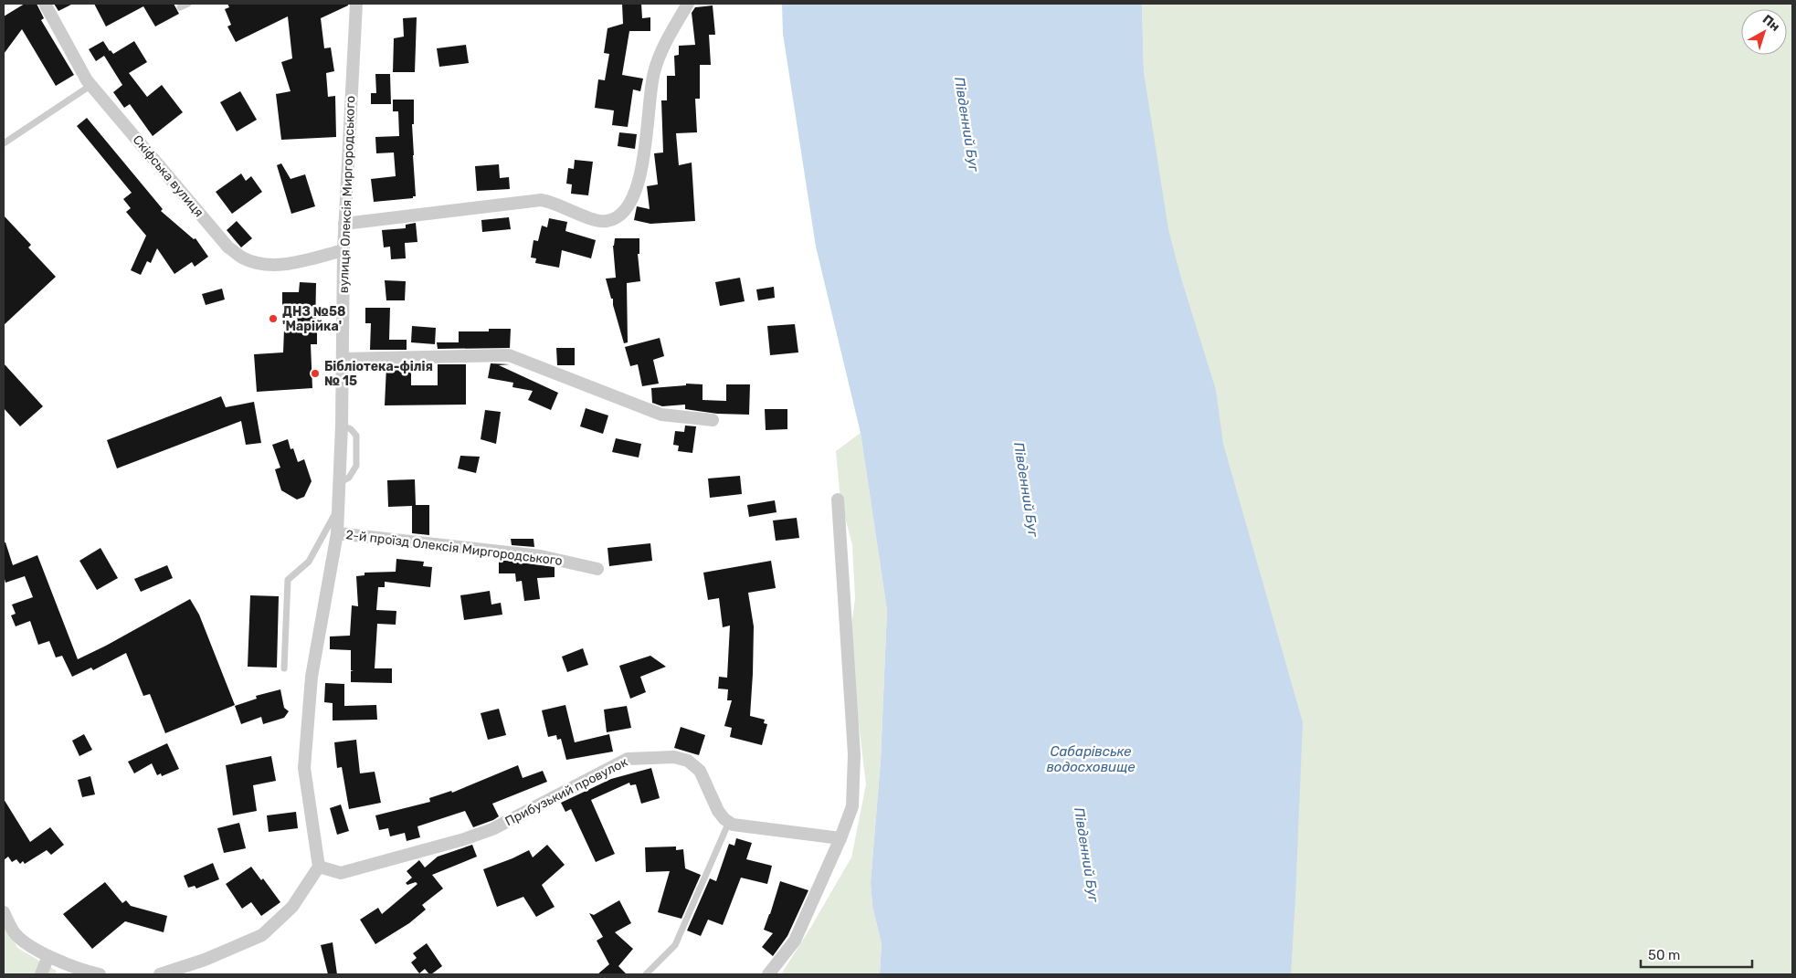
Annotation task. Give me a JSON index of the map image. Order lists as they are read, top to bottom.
{
  "streets": {
    "street": [
      "Скіфська вулиця",
      "вулиця Олексія Миргородського",
      "2-й проїзд Олексія Миргородського",
      "Прибузький провулок"
    ]
  },
  "crossings": [
    ["Скіфська вулиця", "вулиця Олексія Миргородського"],
    ["вулиця Олексія Миргородського", "2-й проїзд Олексія Миргородського"],
    ["вулиця Олексія Миргородського", "Прибузький провулок"]
  ],
  "water": ["Південний Буг", "Сабарівське водосховище"],
  "places": ["ДНЗ №58 'Марійка'", "Бібліотека-філія № 15"],
  "scale_bar": "50 m",
  "north": "top right"
}
